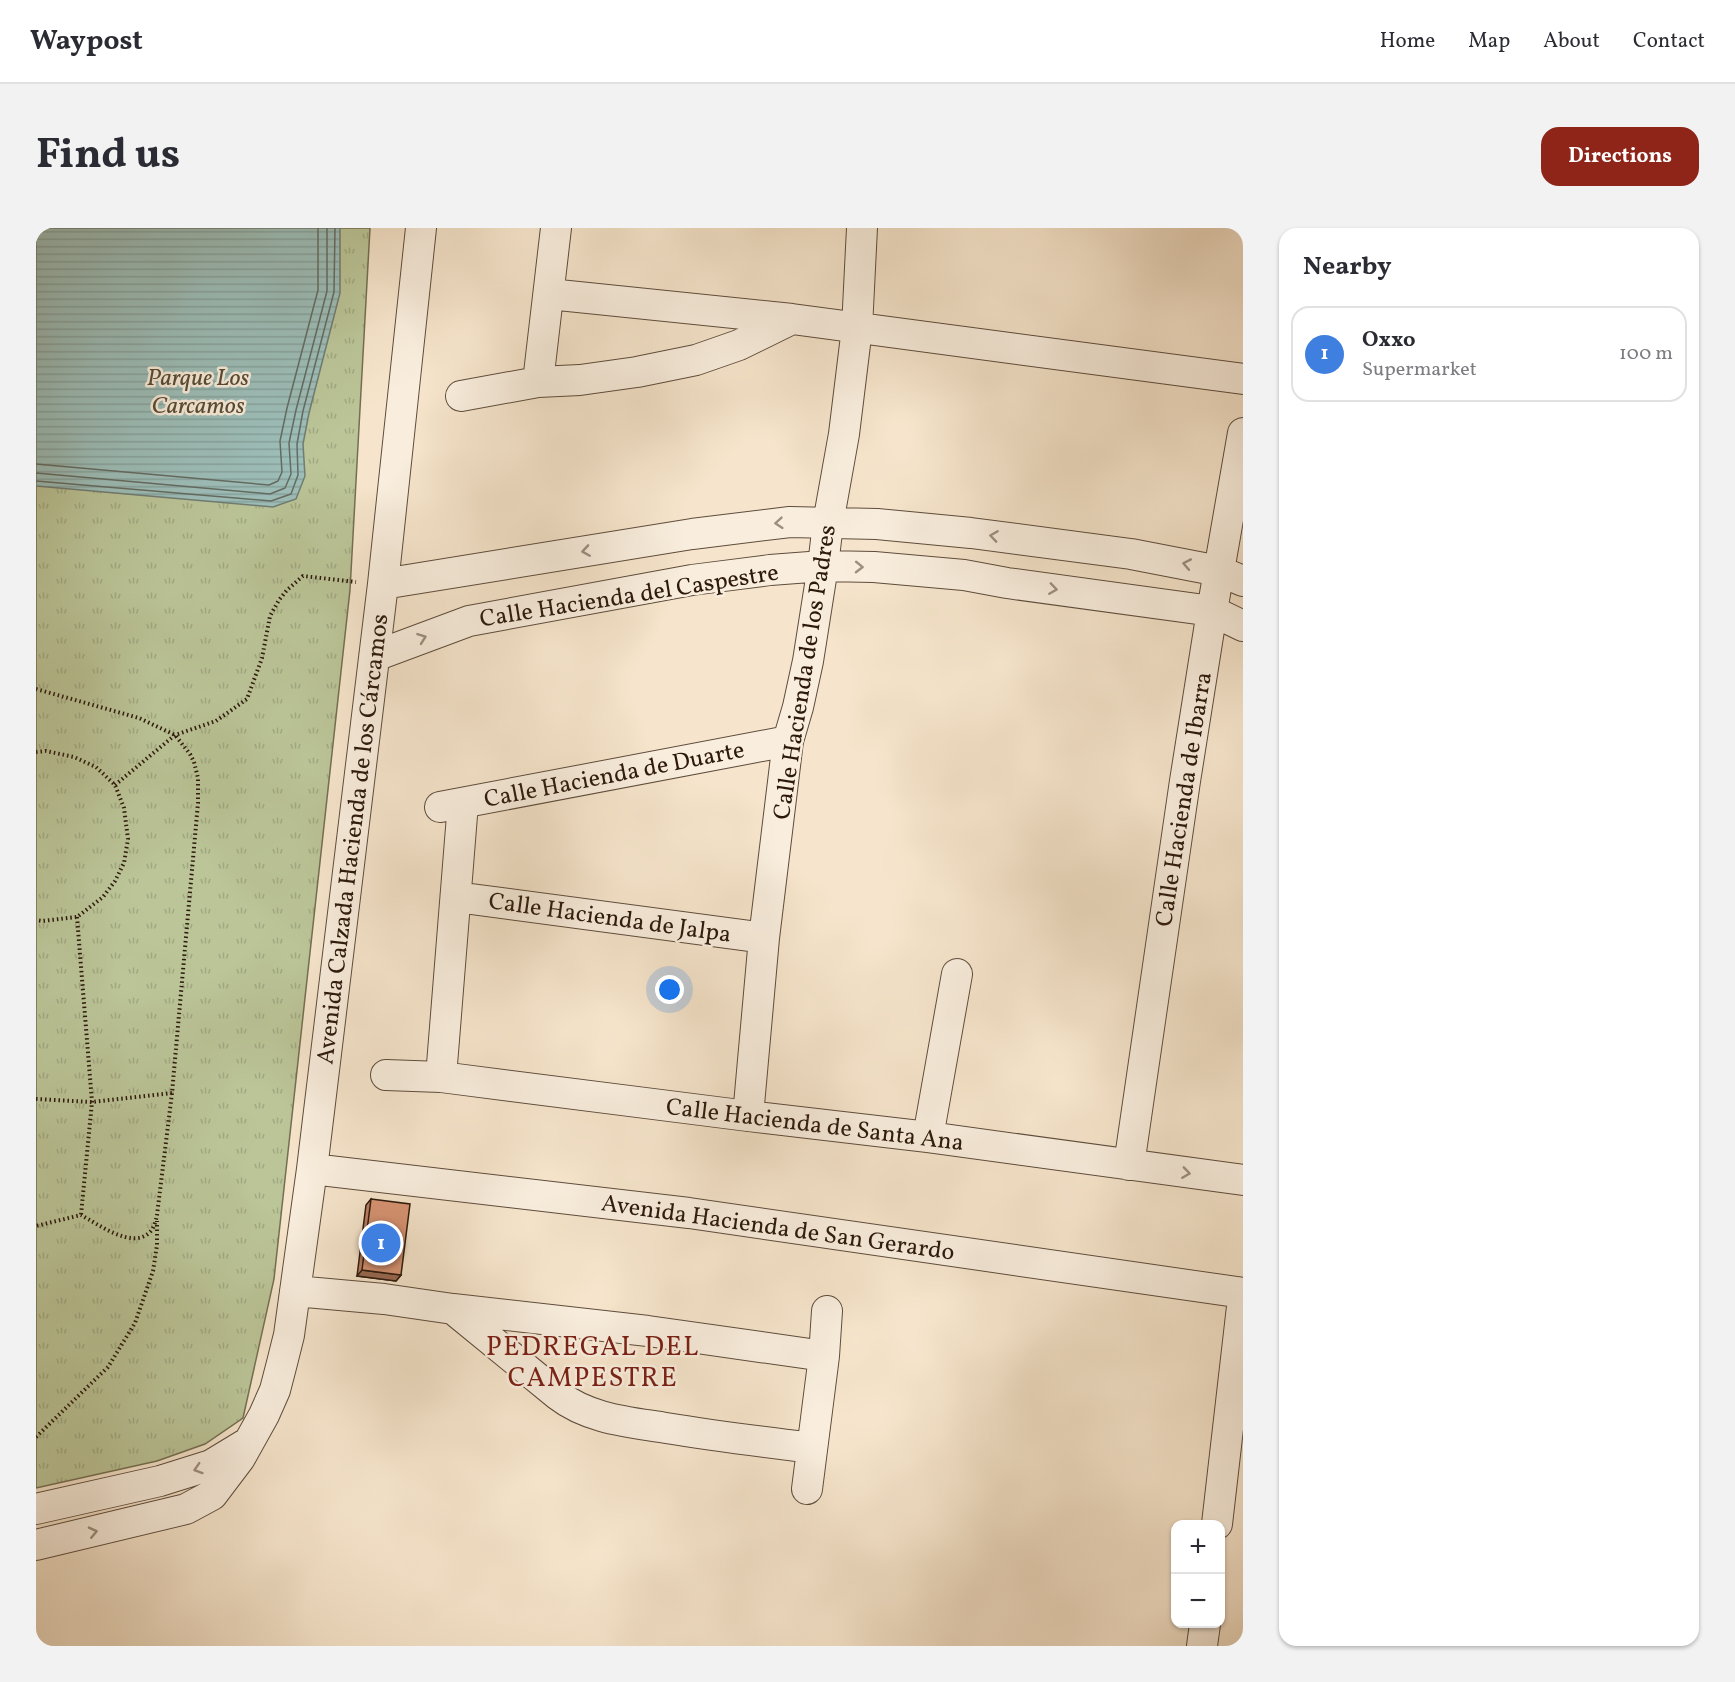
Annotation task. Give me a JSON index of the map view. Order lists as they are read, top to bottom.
{
  "streets": {
    "street": [
      "Calle Hacienda del Caspestre",
      "Calle Hacienda de los Padres",
      "Calle Hacienda de Duarte",
      "Calle Hacienda de Ibarra",
      "Avenida Calzada Hacienda de los Cárcamos",
      "Calle Hacienda de Jalpa",
      "Calle Hacienda de Santa Ana",
      "Avenida Hacienda de San Gerardo"
    ]
  },
  "crossings": [
    ["Calle Hacienda del Caspestre", "Calle Hacienda de los Padres"],
    ["Calle Hacienda del Caspestre", "Calle Hacienda de Ibarra"],
    ["Calle Hacienda del Caspestre", "Avenida Calzada Hacienda de los Cárcamos"],
    ["Calle Hacienda de los Padres", "Calle Hacienda de Duarte"],
    ["Calle Hacienda de los Padres", "Calle Hacienda de Jalpa"],
    ["Calle Hacienda de los Padres", "Calle Hacienda de Santa Ana"],
    ["Calle Hacienda de Duarte", "Calle Hacienda de Jalpa"],
    ["Calle Hacienda de Ibarra", "Calle Hacienda de Santa Ana"],
    ["Avenida Calzada Hacienda de los Cárcamos", "Avenida Hacienda de San Gerardo"]
  ],
  "districts": ["PEDREGAL DEL CAMPESTRE"],
  "parks": ["Parque Los Carcamos"],
  "page": {
    "header": "Waypost",
    "nav": [
      "Home",
      "Map",
      "About",
      "Contact"
    ],
    "title": "Find us",
    "buttons": "Directions",
    "heading": "Nearby",
    "list": [
      {
        "mark": "1",
        "name": "Oxxo",
        "note": "Supermarket",
        "value": "100 m"
      }
    ],
    "pins": "1",
    "map_buttons": ["+", "−"]
  }
}
